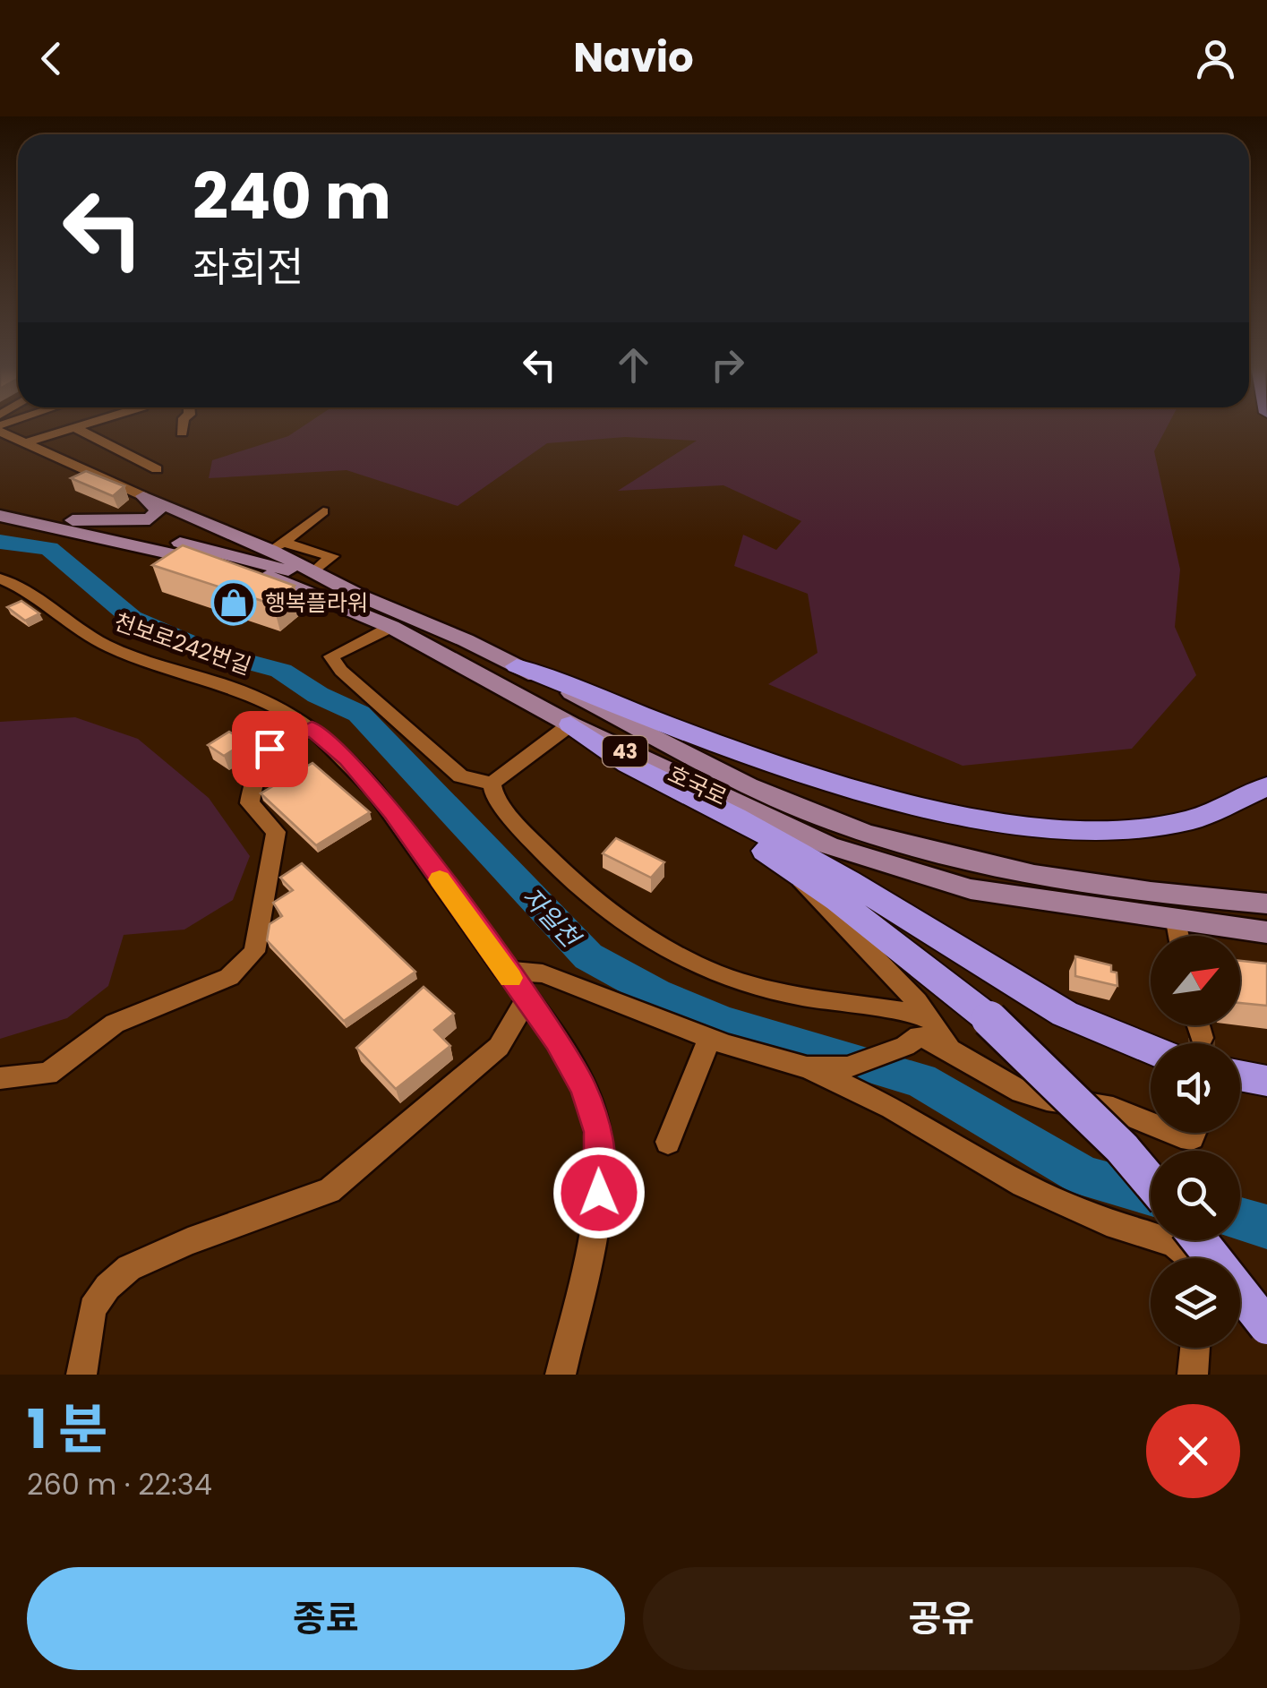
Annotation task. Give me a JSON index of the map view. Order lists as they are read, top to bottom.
{
  "streets": {
    "main road": ["43", "호국로"],
    "street": ["천보로242번길"]
  },
  "water": ["자일천"],
  "places": {
    "shop": ["행복플라워"]
  },
  "north": "top right",
  "page": {
    "header": "Navio",
    "turn": ["240 m", "좌회전"],
    "heading": ["1 분", "260 m · 22:34"],
    "buttons": ["종료", "공유"]
  }
}
